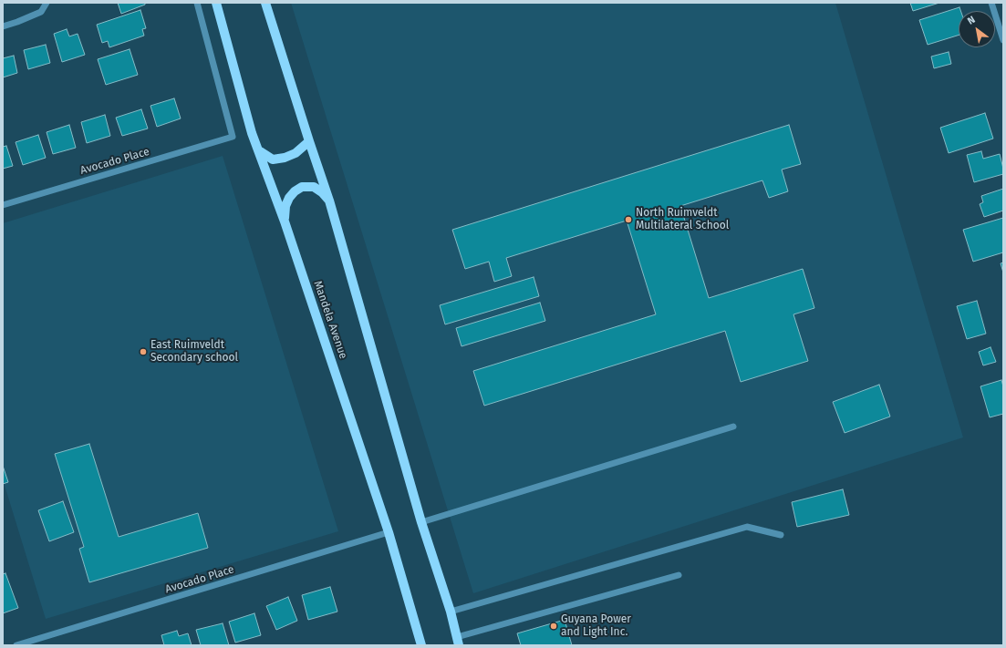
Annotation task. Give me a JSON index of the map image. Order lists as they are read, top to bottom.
{
  "streets": {
    "main road": ["Mandela Avenue"],
    "street": ["Avocado Place"]
  },
  "crossings": [
    ["Avocado Place", "Mandela Avenue"]
  ],
  "places": ["North Ruimveldt Multilateral School", "East Ruimveldt Secondary school", "Guyana Power and Light Inc."],
  "north": "top left"
}
